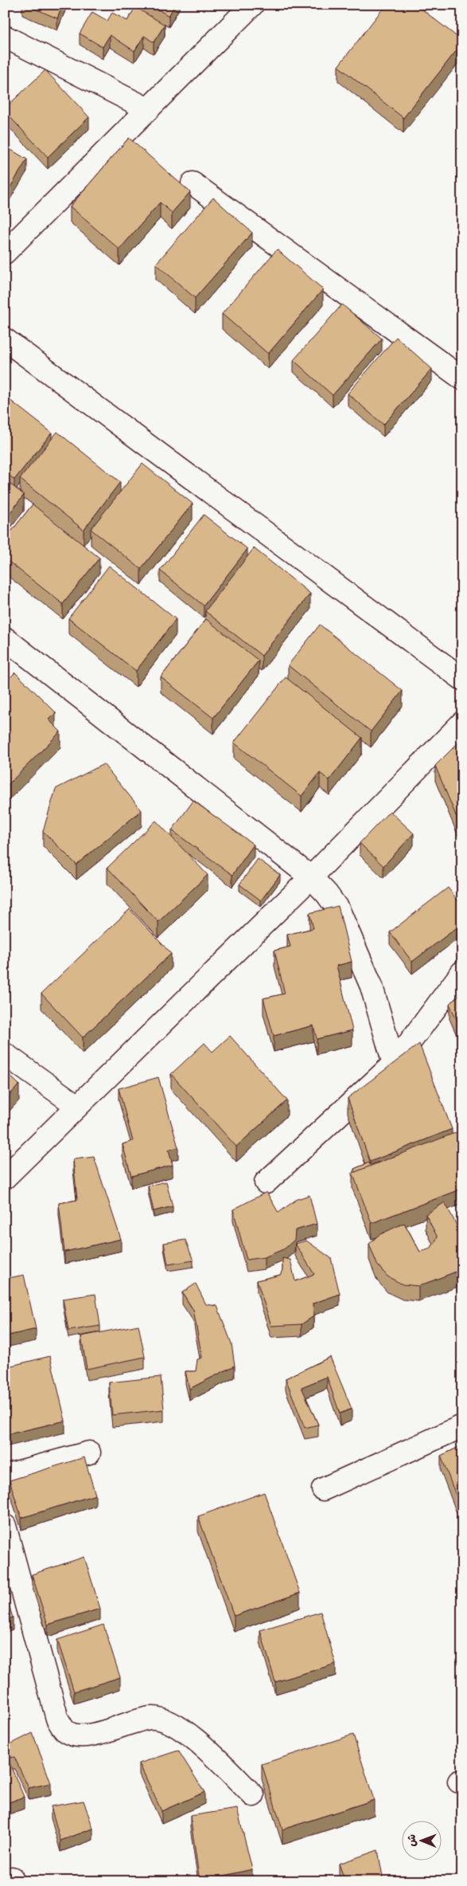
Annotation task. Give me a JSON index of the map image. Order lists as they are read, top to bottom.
{
  "north": "left"
}
